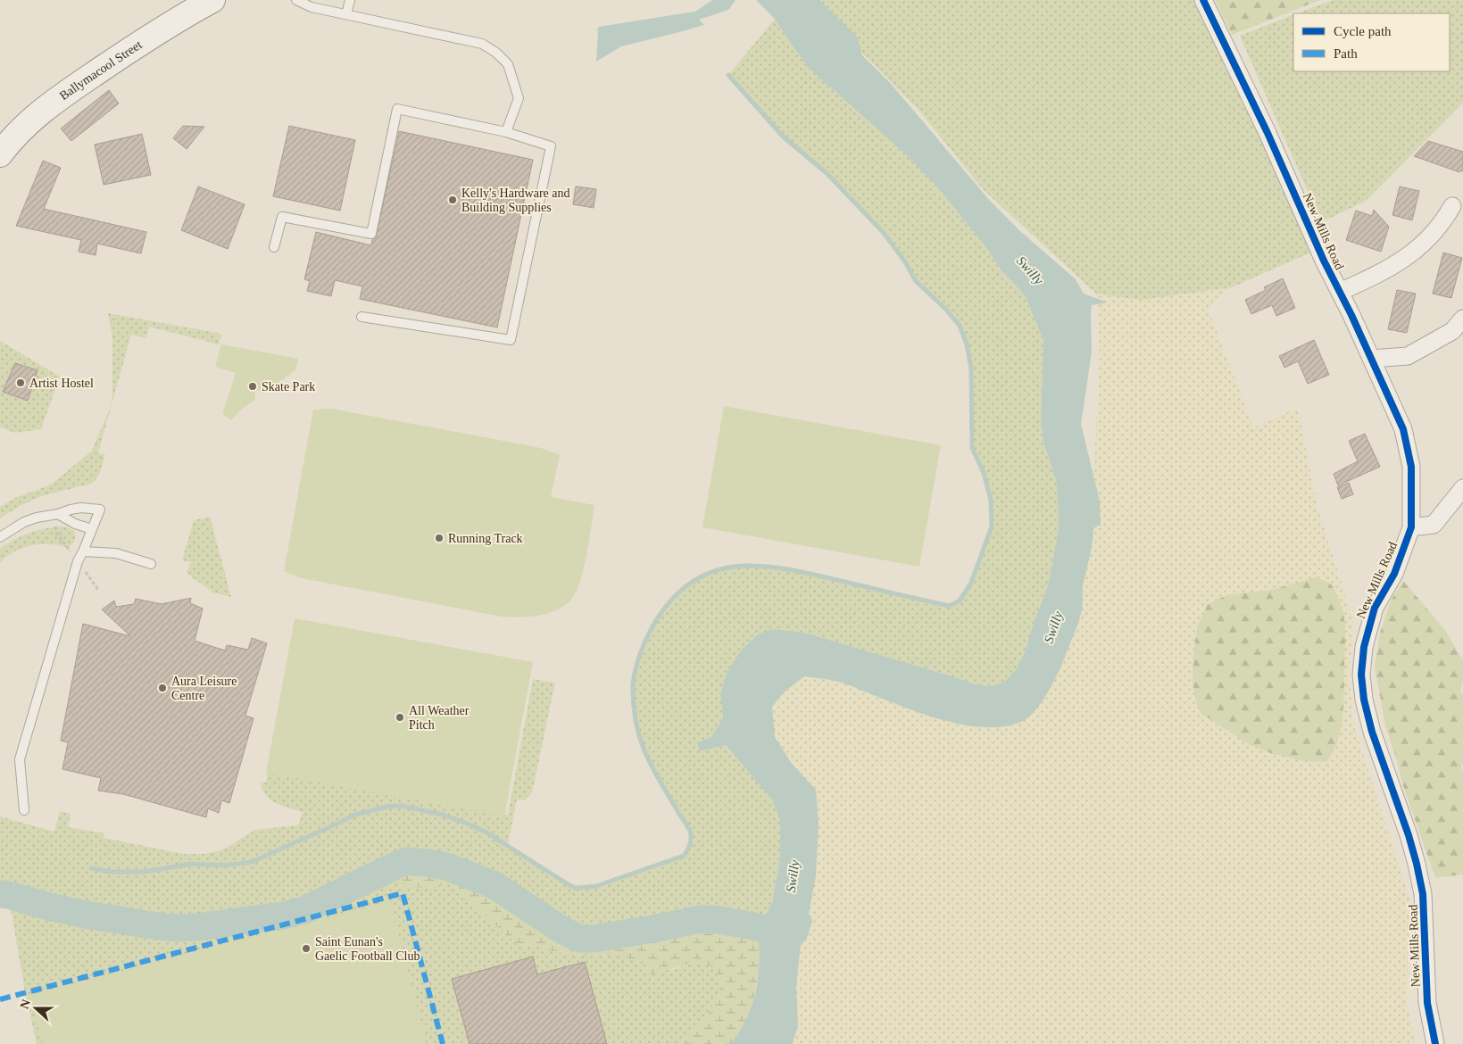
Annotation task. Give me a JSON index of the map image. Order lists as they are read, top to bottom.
{
  "streets": {
    "main road": ["Ballymacool Street"],
    "street": ["New Mills Road"]
  },
  "water": ["Swilly"],
  "places": [
    "Kelly's Hardware and Building Supplies",
    "Artist Hostel",
    "Skate Park",
    "Running Track",
    "Aura Leisure Centre",
    "All Weather Pitch",
    "Saint Eunan's Gaelic Football Club"
  ],
  "legend": ["Cycle path", "Path"],
  "north": "left"
}
